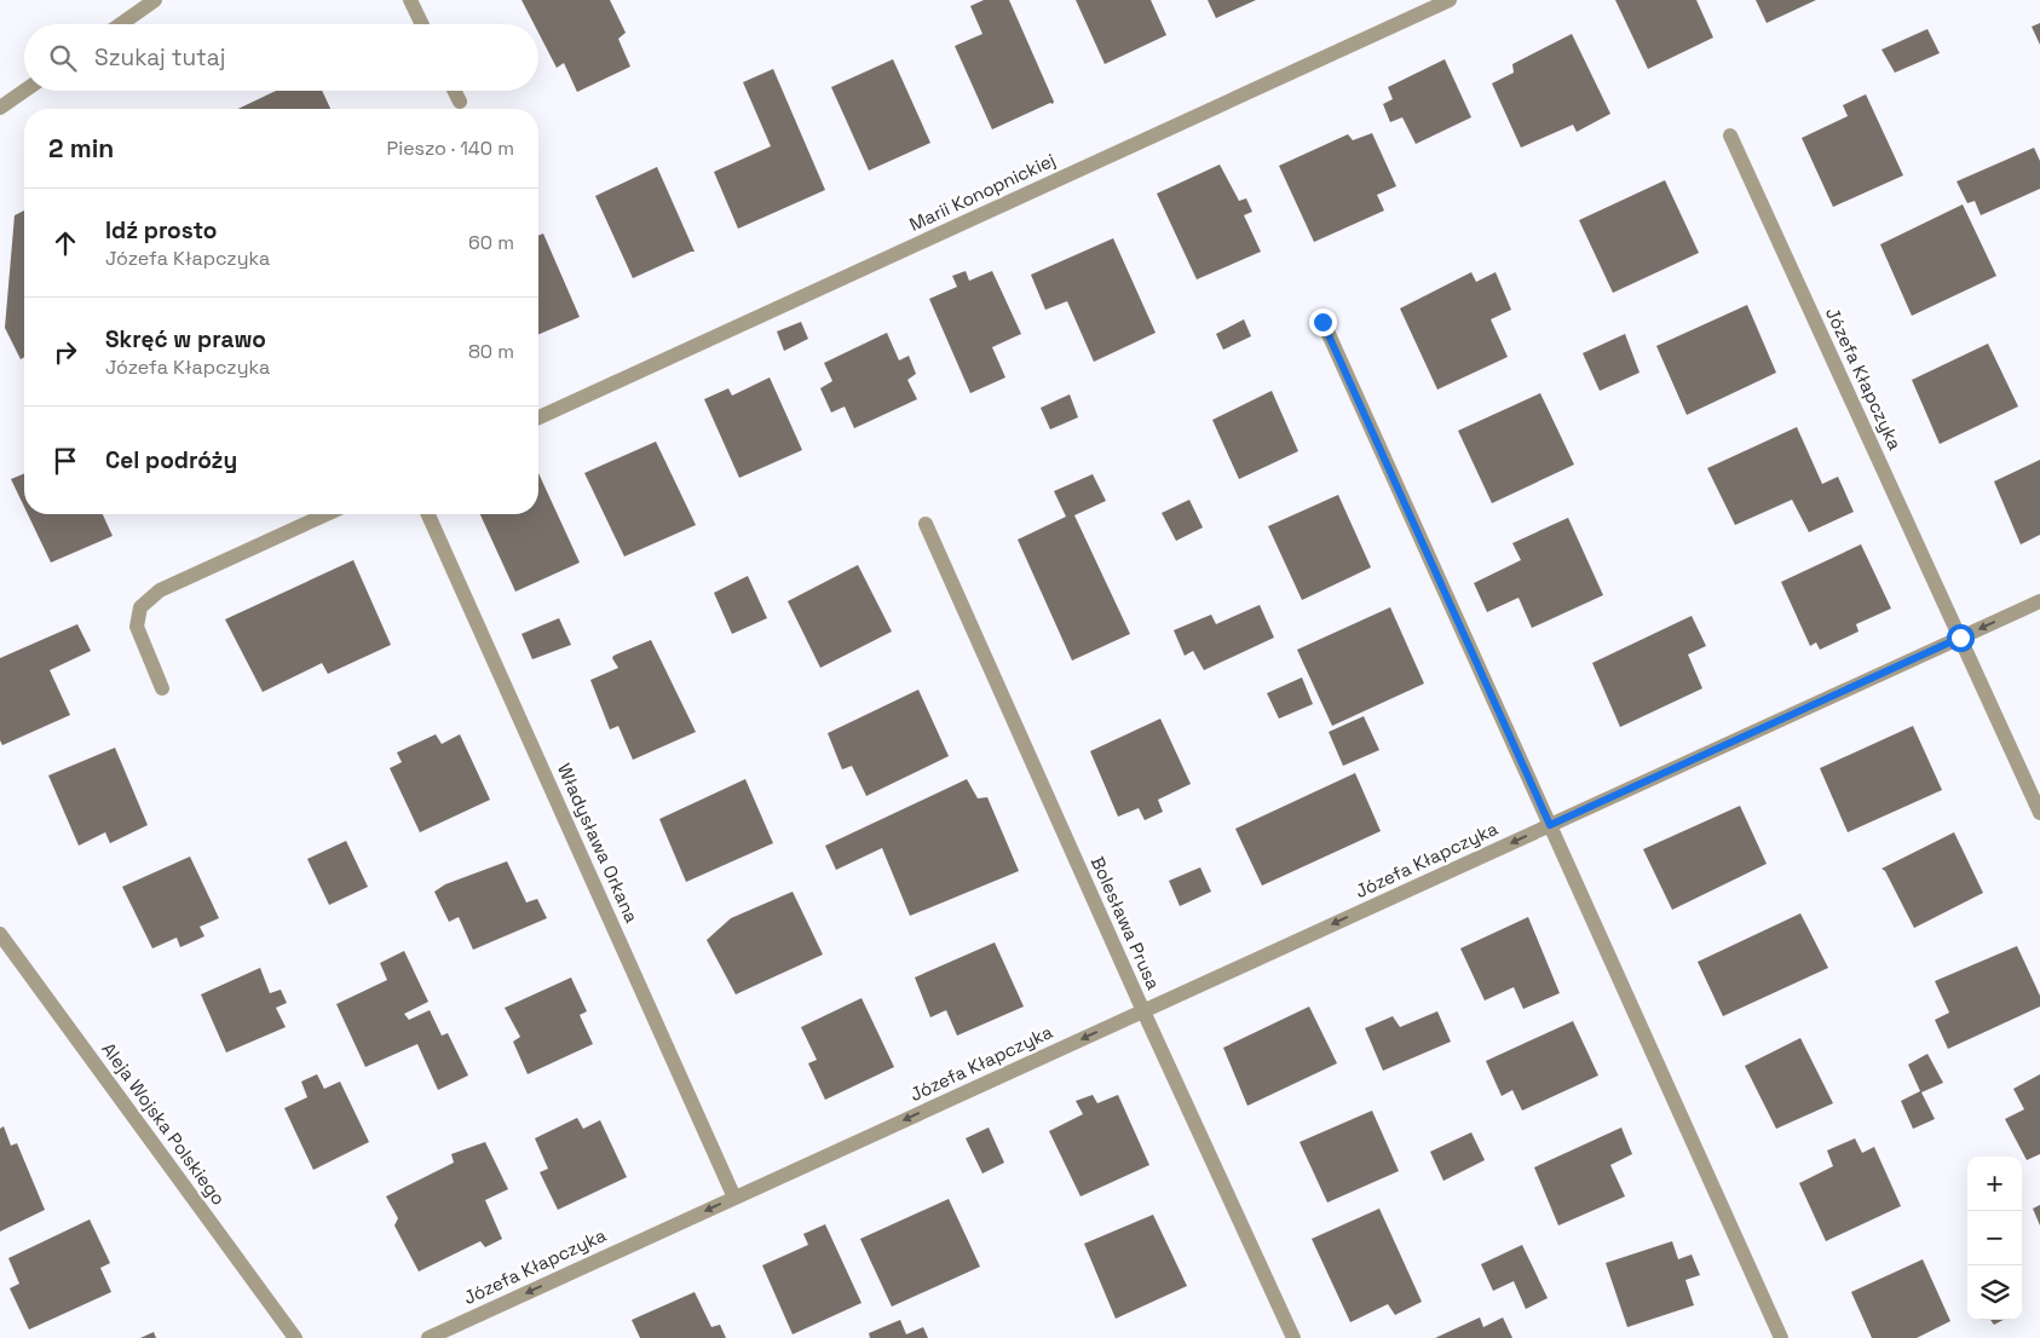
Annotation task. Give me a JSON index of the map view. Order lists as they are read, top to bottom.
{
  "streets": {
    "street": [
      "Marii Konopnickiej",
      "Józefa Kłapczyka",
      "Władysława Orkana",
      "Bolesława Prusa",
      "Aleja Wojska Polskiego"
    ]
  },
  "crossings": [
    ["Józefa Kłapczyka", "Władysława Orkana"],
    ["Józefa Kłapczyka", "Bolesława Prusa"]
  ],
  "one_way": ["Józefa Kłapczyka"],
  "page": {
    "search": "Szukaj tutaj",
    "heading": ["2 min", "Pieszo · 140 m"],
    "list": [
      ["Idź prosto", "Józefa Kłapczyka", "60 m"],
      ["Skręć w prawo", "Józefa Kłapczyka", "80 m"],
      "Cel podróży"
    ],
    "map_buttons": ["+", "−"]
  }
}
